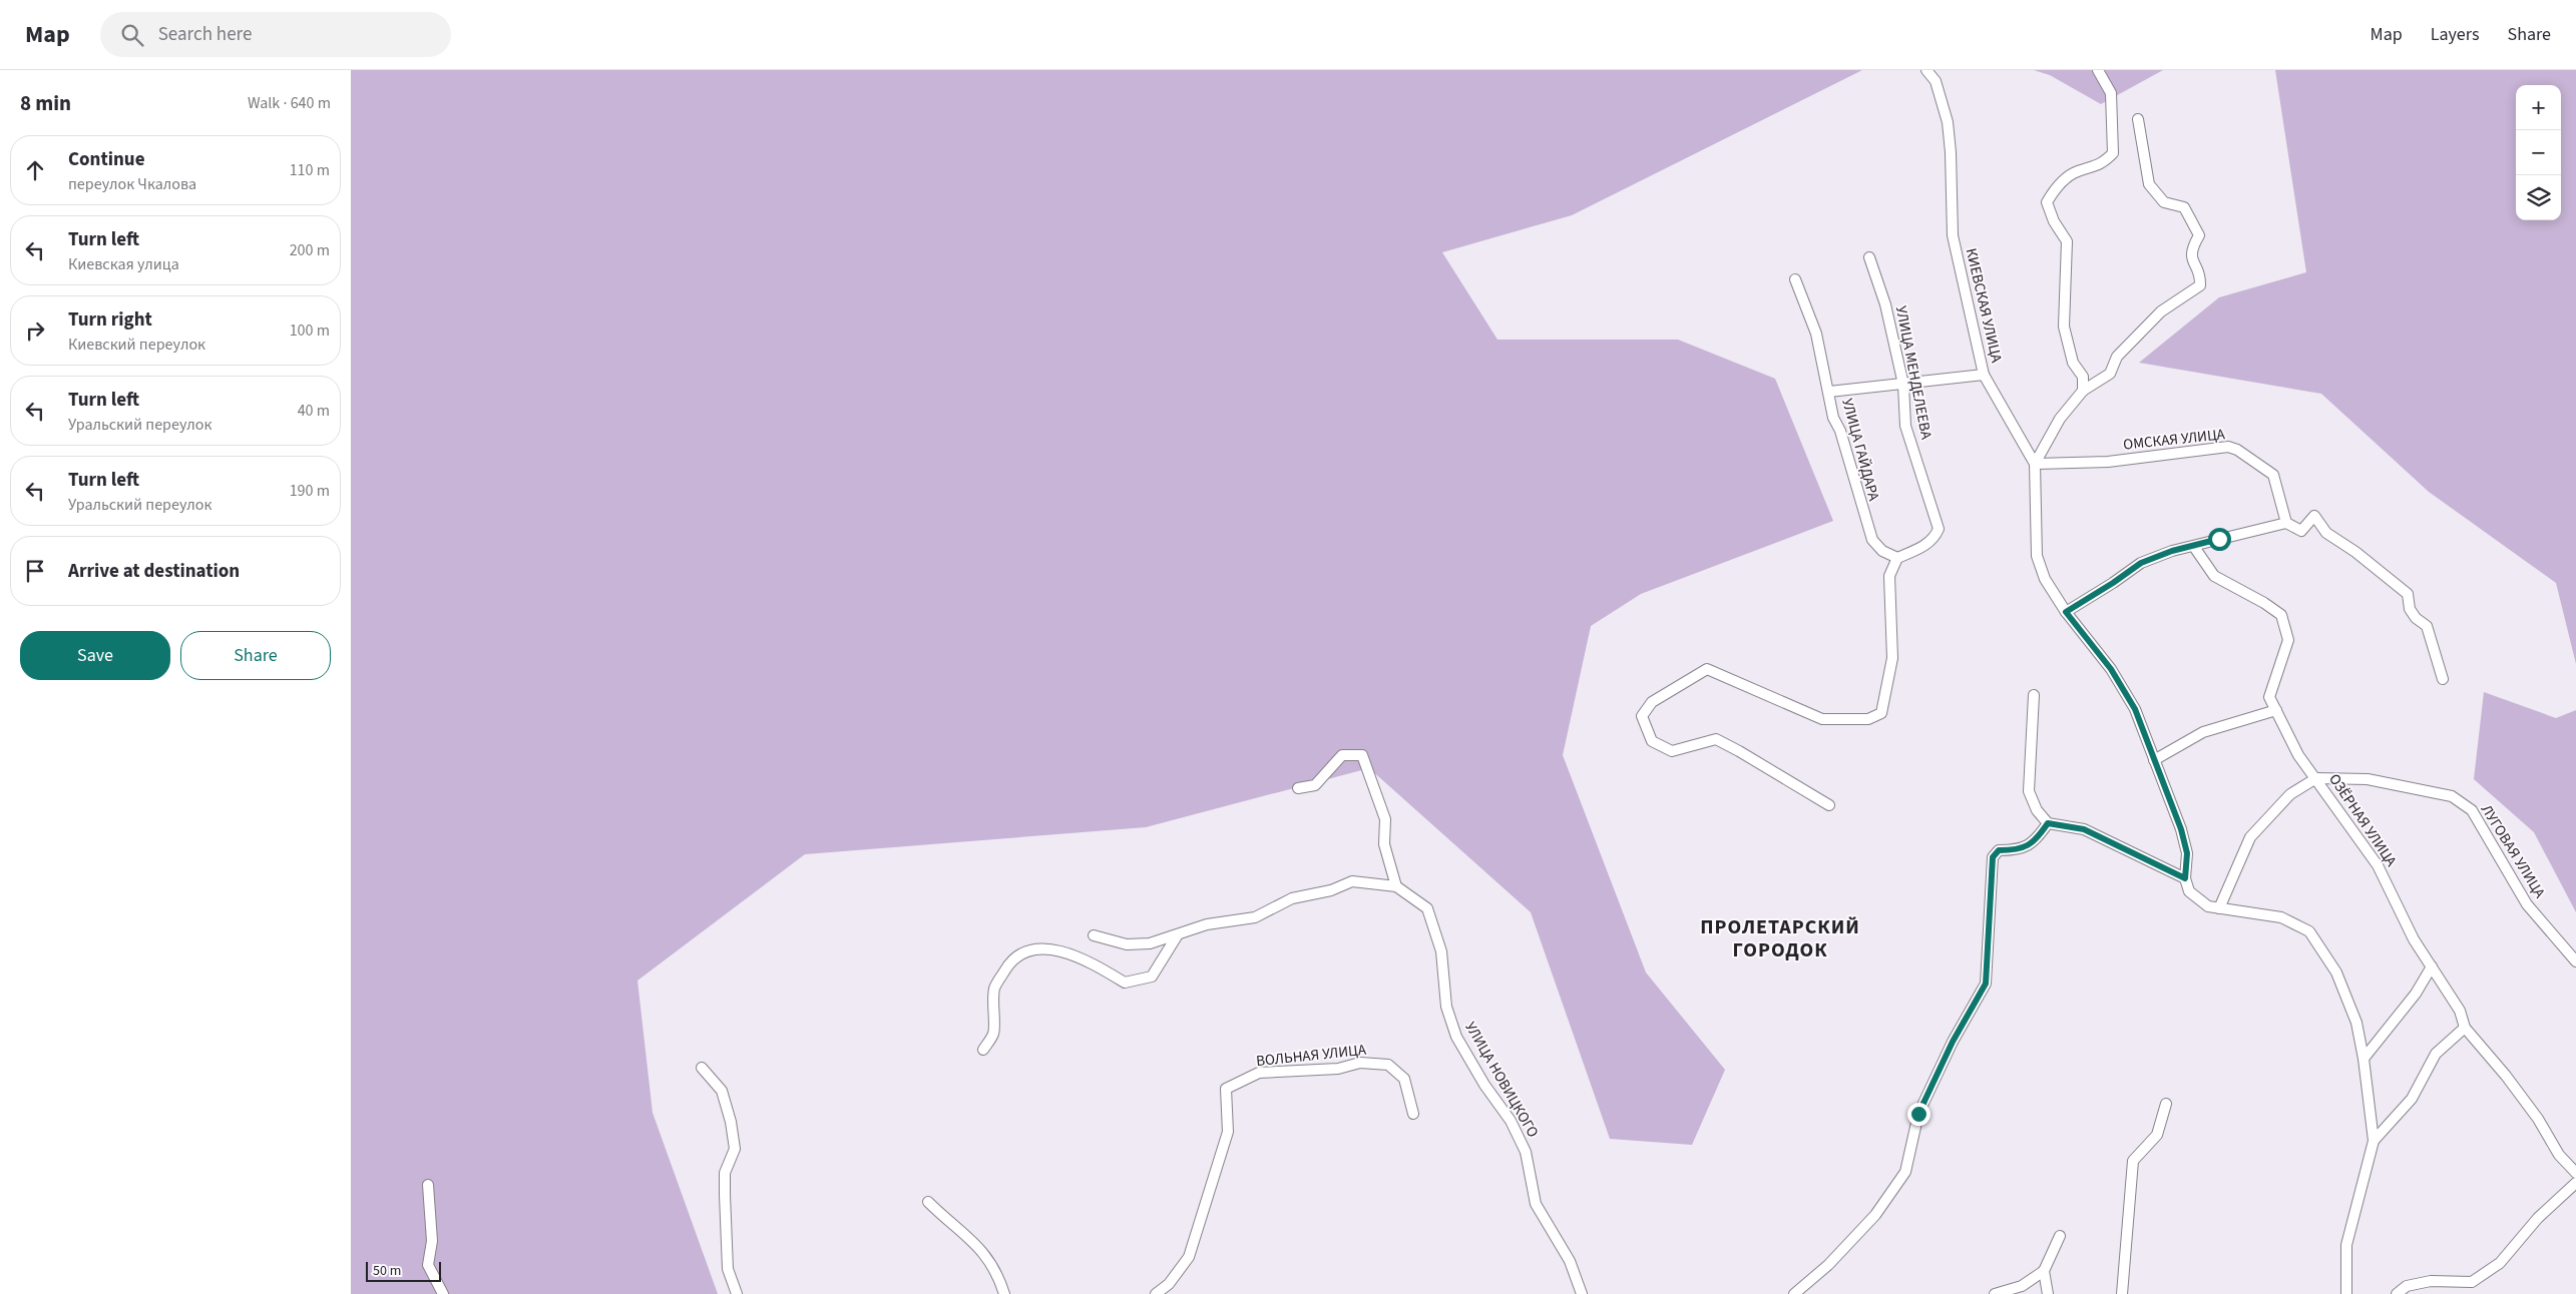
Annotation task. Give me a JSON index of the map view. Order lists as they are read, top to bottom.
{
  "streets": {
    "street": [
      "КИЕВСКАЯ УЛИЦА",
      "УЛИЦА МЕНДЕЛЕЕВА",
      "ОМСКАЯ УЛИЦА",
      "УЛИЦА ГАЙДАРА",
      "ОЗЁРНАЯ УЛИЦА",
      "ЛУГОВАЯ УЛИЦА",
      "ВОЛЬНАЯ УЛИЦА",
      "УЛИЦА НОВИЦКОГО"
    ]
  },
  "crossings": [
    ["КИЕВСКАЯ УЛИЦА", "ОМСКАЯ УЛИЦА"],
    ["УЛИЦА МЕНДЕЛЕЕВА", "УЛИЦА ГАЙДАРА"],
    ["ОЗЁРНАЯ УЛИЦА", "ЛУГОВАЯ УЛИЦА"]
  ],
  "districts": ["ПРОЛЕТАРСКИЙ ГОРОДОК"],
  "scale_bar": "50 m",
  "page": {
    "header": "Map",
    "search": "Search here",
    "nav": ["Map", "Layers", "Share"],
    "heading": ["8 min", "Walk · 640 m"],
    "map_buttons": ["+", "−"],
    "list": [
      ["Continue", "переулок Чкалова", "110 m"],
      ["Turn left", "Киевская улица", "200 m"],
      ["Turn right", "Киевский переулок", "100 m"],
      ["Turn left", "Уральский переулок", "40 m"],
      ["Turn left", "Уральский переулок", "190 m"],
      "Arrive at destination"
    ],
    "buttons": ["Save", "Share"],
    "scale": "50 m"
  }
}
